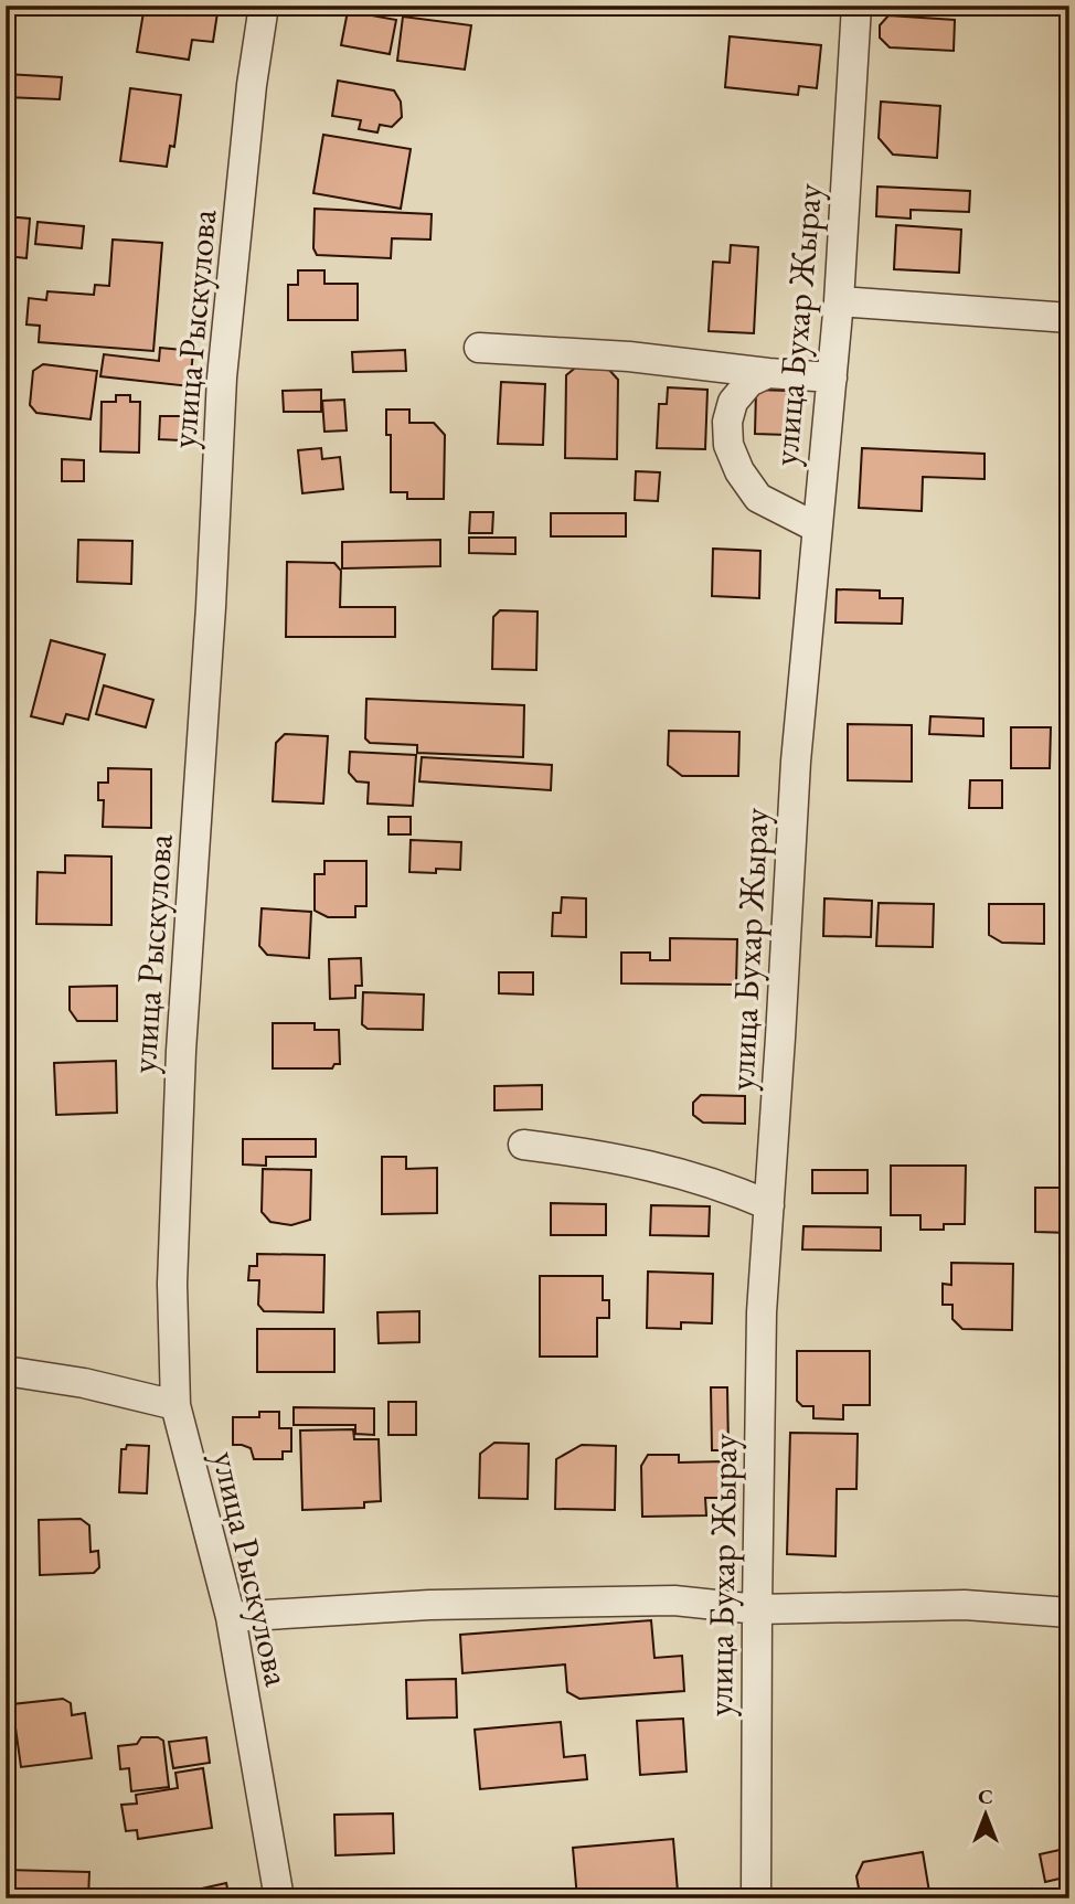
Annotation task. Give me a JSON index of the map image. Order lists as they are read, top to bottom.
{
  "streets": {
    "street": ["улица Бухар Жырау", "улица Рыскулова"]
  },
  "north": "top"
}
